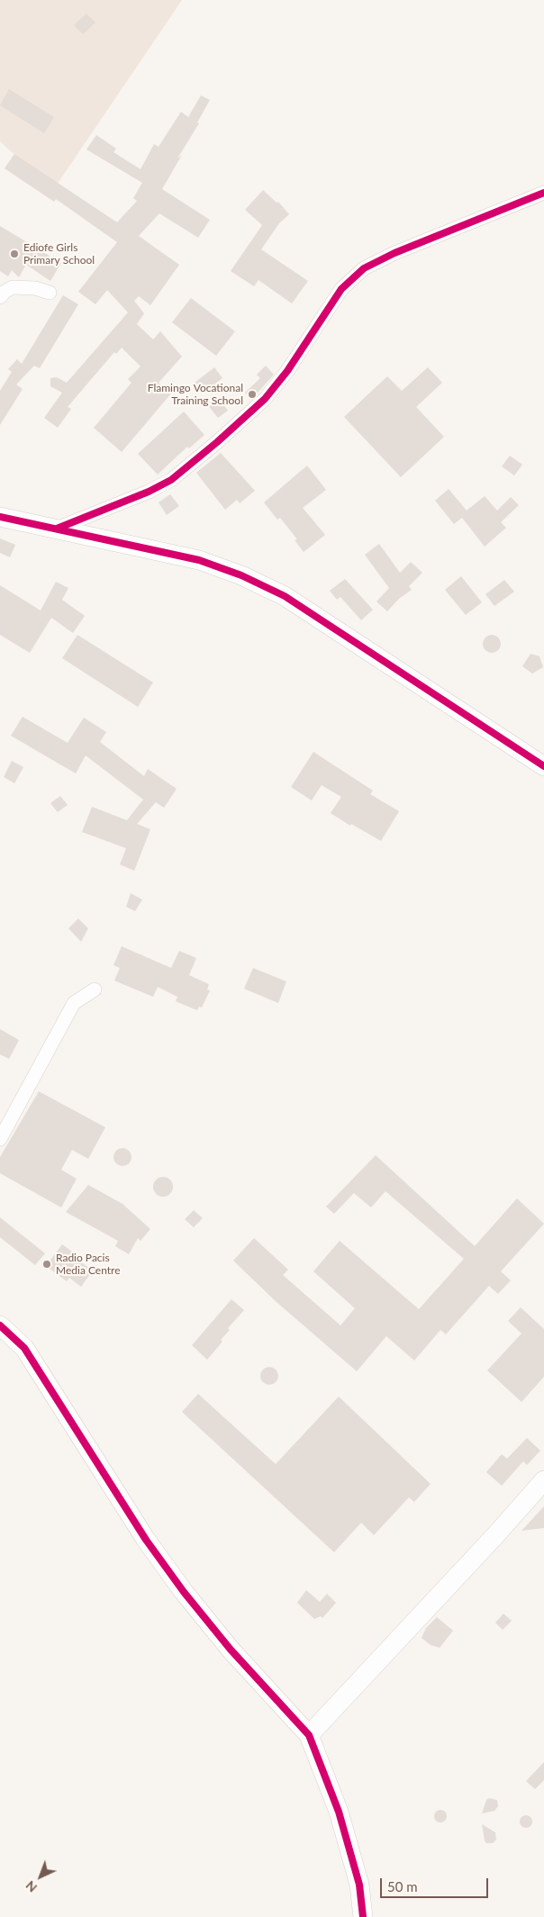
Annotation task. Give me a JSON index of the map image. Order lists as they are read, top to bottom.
{
  "places": ["Ediofe Girls Primary School", "Flamingo Vocational Training School", "Radio Pacis Media Centre"],
  "scale_bar": "50 m",
  "north": "bottom left"
}
